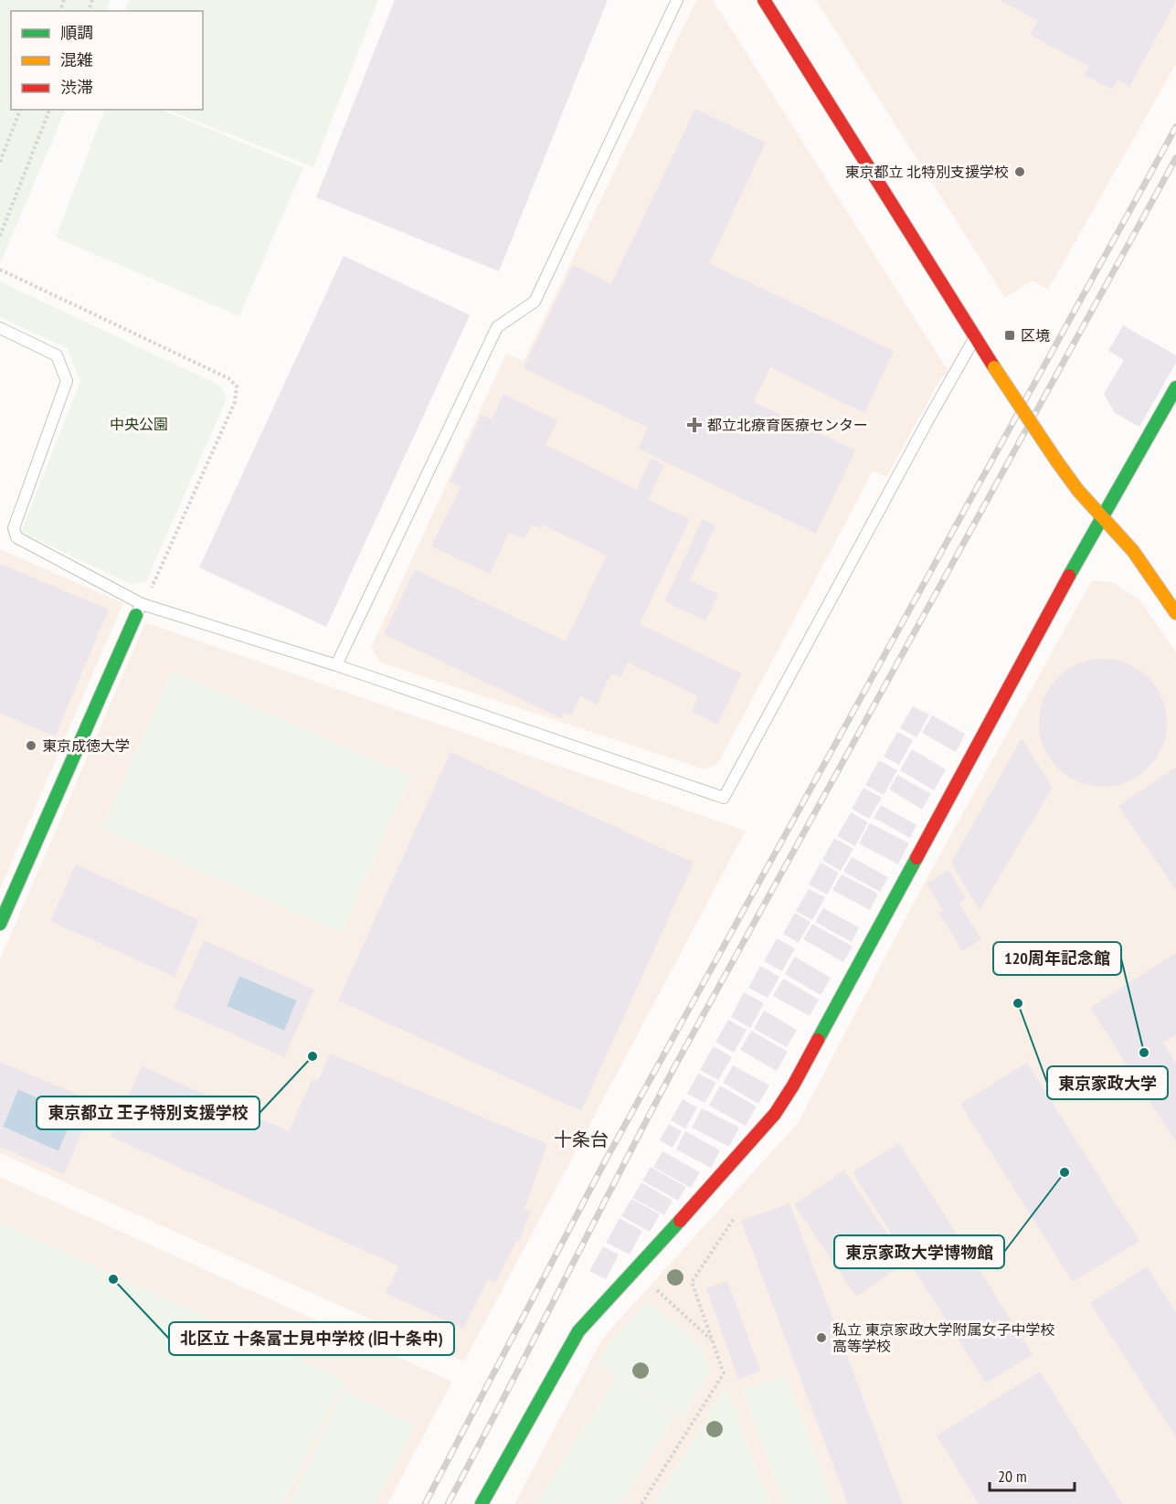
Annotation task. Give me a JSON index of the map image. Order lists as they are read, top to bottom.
{
  "districts": ["十条台"],
  "parks": ["中央公園"],
  "places": {
    "other": [
      "東京都立 北特別支援学校",
      "東京成徳大学",
      "東京家政大学",
      "120周年記念館",
      "東京都立 王子特別支援学校",
      "東京家政大学博物館",
      "北区立 十条富士見中学校 (旧十条中)",
      "私立 東京家政大学附属女子中学校 高等学校"
    ],
    "transit": ["区境"],
    "health": ["都立北療育医療センター"]
  },
  "legend": ["順調", "混雑", "渋滞"],
  "scale_bar": "20 m"
}
